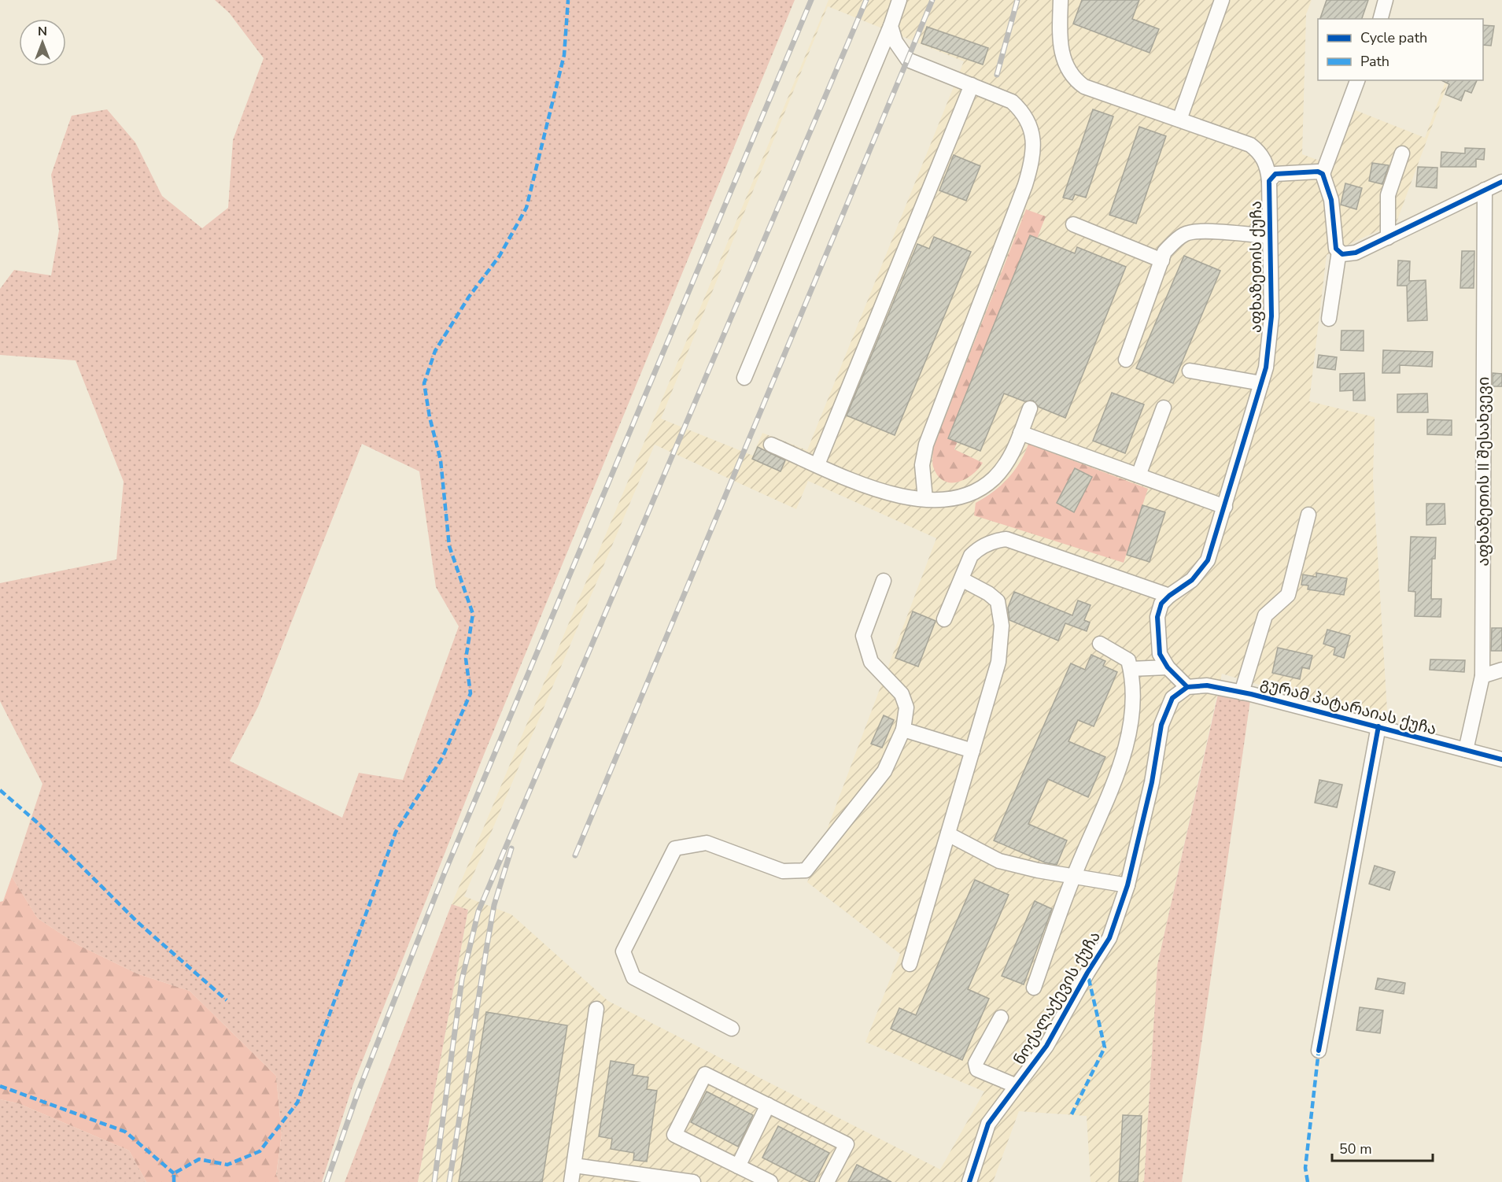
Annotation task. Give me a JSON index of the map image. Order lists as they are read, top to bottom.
{
  "streets": {
    "street": [
      "აფხაზეთის ქუჩა",
      "აფხაზეთის II შესახვევი",
      "გურამ პატარაიას ქუჩა",
      "ნოქალაქევის ქუჩა"
    ]
  },
  "crossings": [
    ["აფხაზეთის ქუჩა", "გურამ პატარაიას ქუჩა"],
    ["აფხაზეთის ქუჩა", "ნოქალაქევის ქუჩა"],
    ["აფხაზეთის II შესახვევი", "გურამ პატარაიას ქუჩა"],
    ["გურამ პატარაიას ქუჩა", "ნოქალაქევის ქუჩა"]
  ],
  "legend": ["Cycle path", "Path"],
  "scale_bar": "50 m",
  "north": "top"
}
